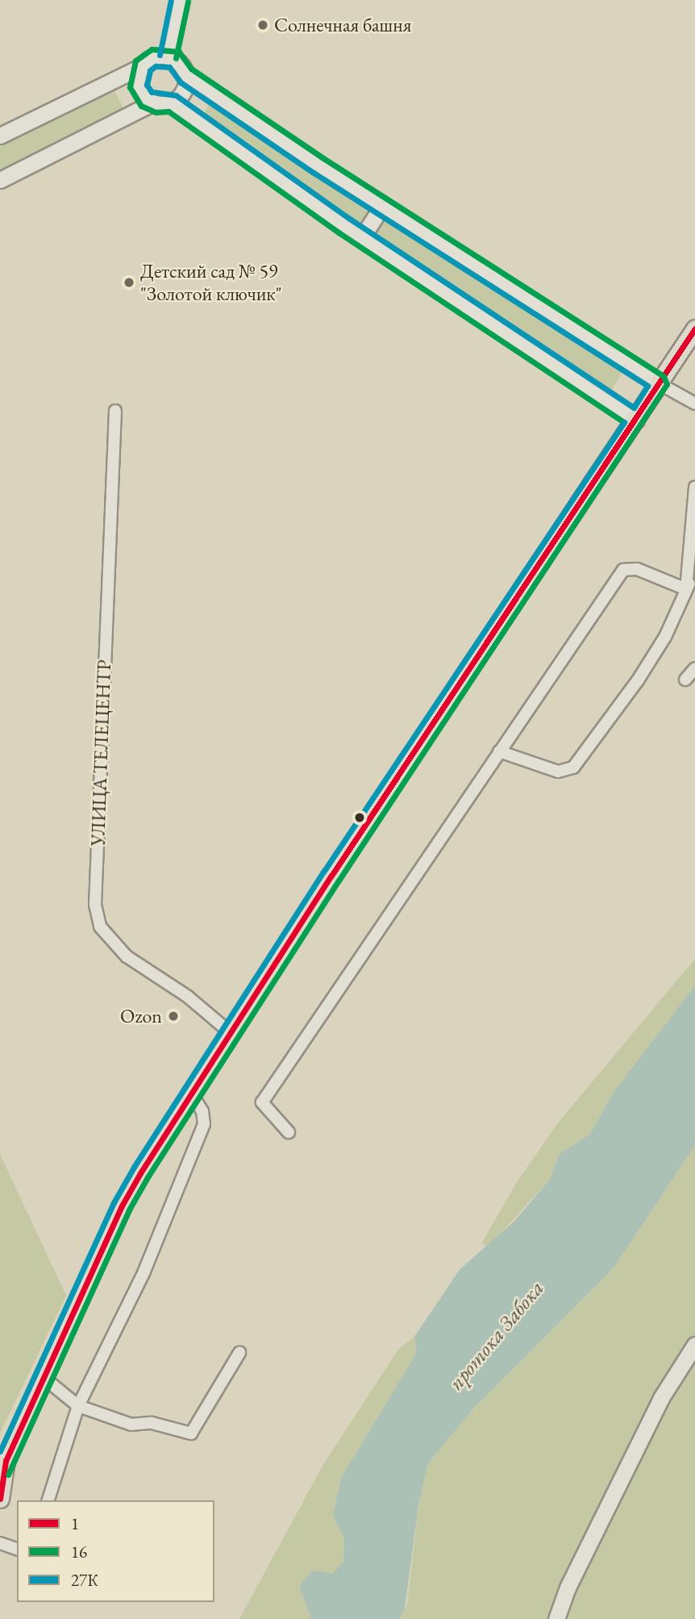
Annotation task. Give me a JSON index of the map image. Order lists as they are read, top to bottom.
{
  "streets": {
    "street": ["УЛИЦА ТЕЛЕЦЕНТР"]
  },
  "water": ["протока Забока"],
  "places": ["Солнечная башня", "Детский сад № 59 \"Золотой ключик\"", "Ozon"],
  "lines": ["transit line 27К", "transit line 16", "transit line 1"],
  "legend": ["1", "16", "27К"]
}
